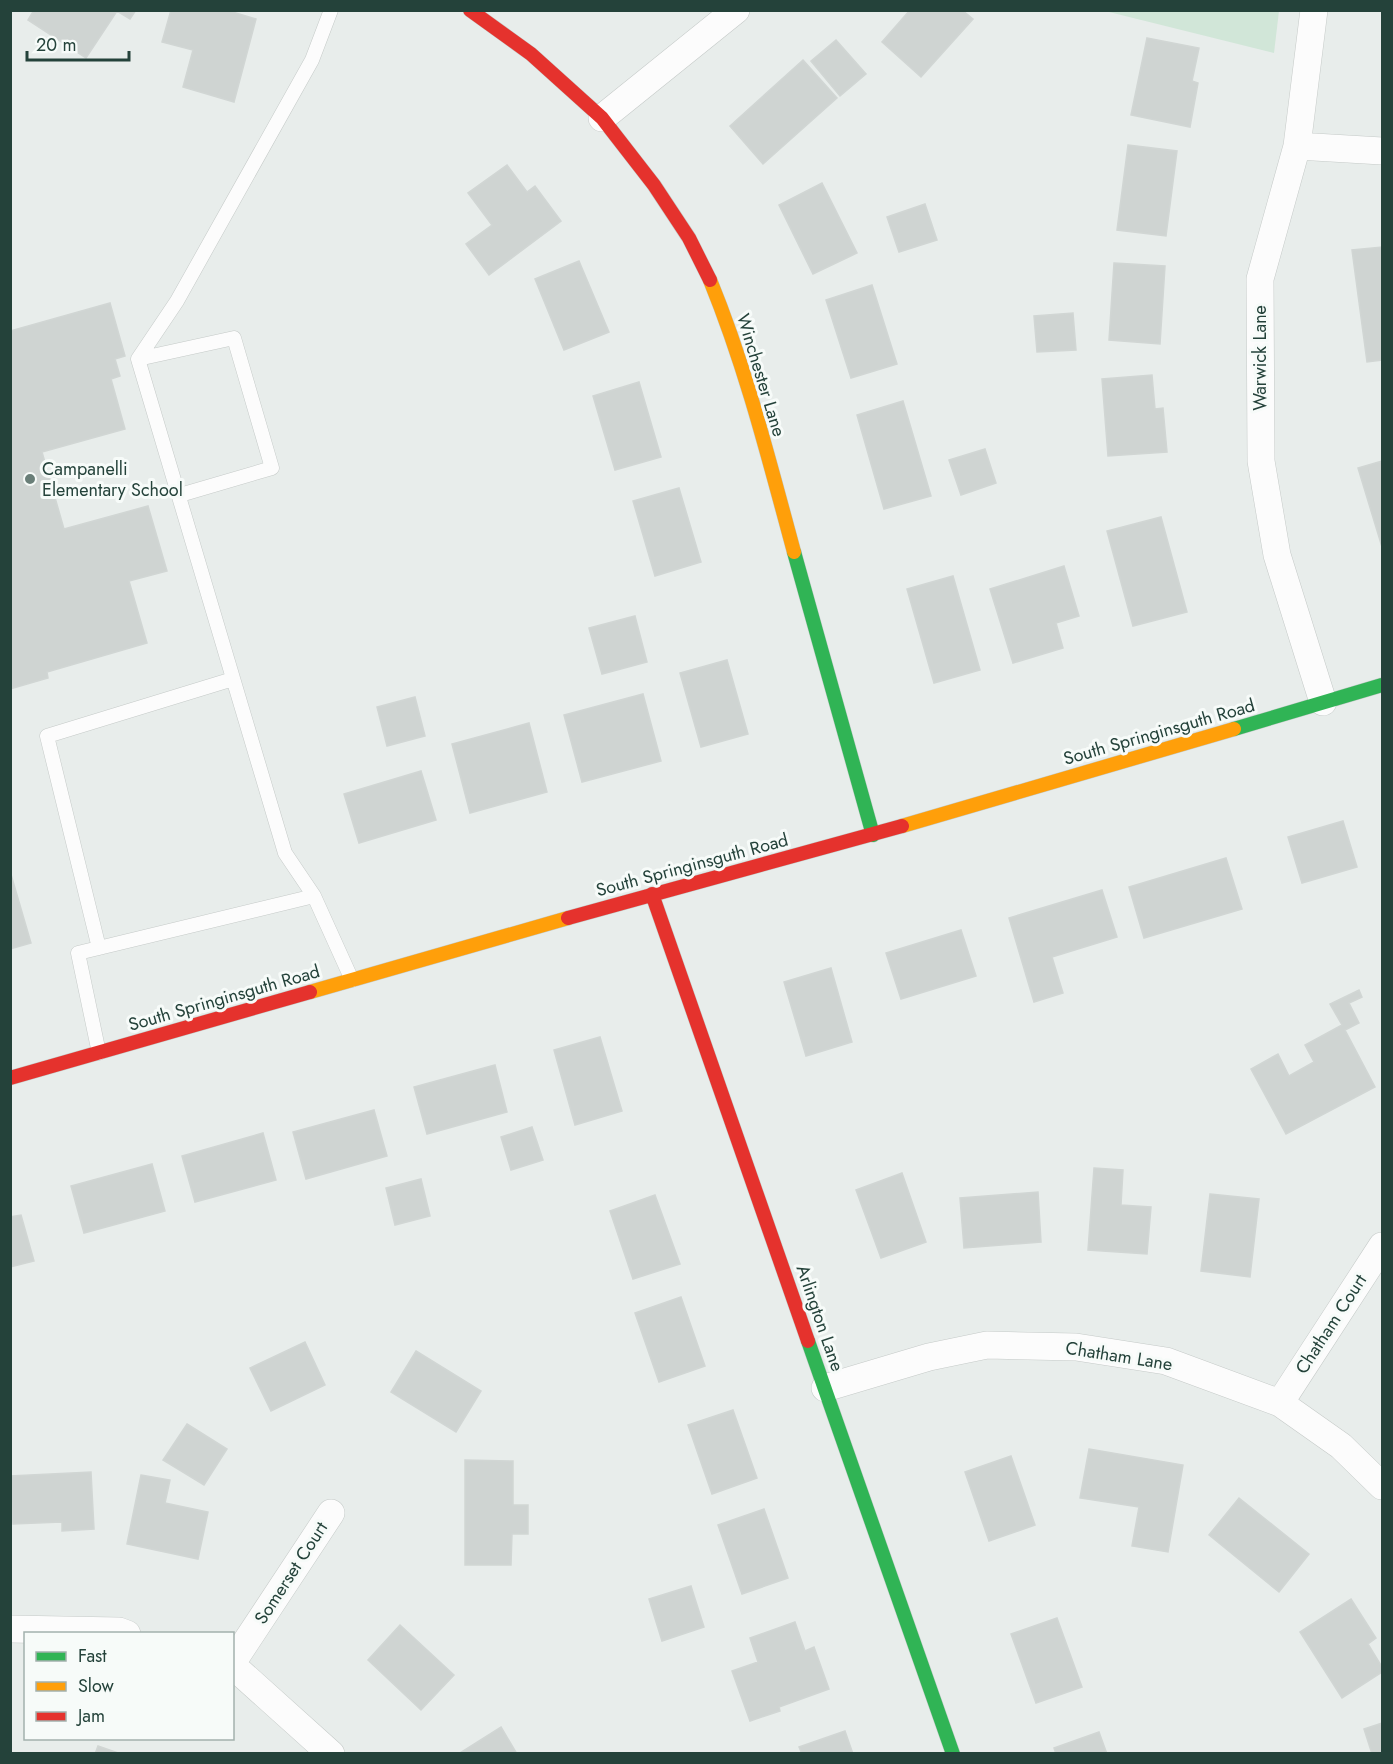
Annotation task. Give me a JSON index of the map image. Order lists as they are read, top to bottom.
{
  "streets": {
    "street": [
      "Warwick Lane",
      "Winchester Lane",
      "South Springinsguth Road",
      "Arlington Lane",
      "Chatham Court",
      "Chatham Lane",
      "Somerset Court"
    ]
  },
  "crossings": [
    ["Warwick Lane", "South Springinsguth Road"],
    ["Winchester Lane", "South Springinsguth Road"],
    ["South Springinsguth Road", "Arlington Lane"],
    ["Arlington Lane", "Chatham Lane"],
    ["Chatham Court", "Chatham Lane"]
  ],
  "places": ["Campanelli Elementary School"],
  "legend": ["Fast", "Slow", "Jam"],
  "scale_bar": "20 m"
}
